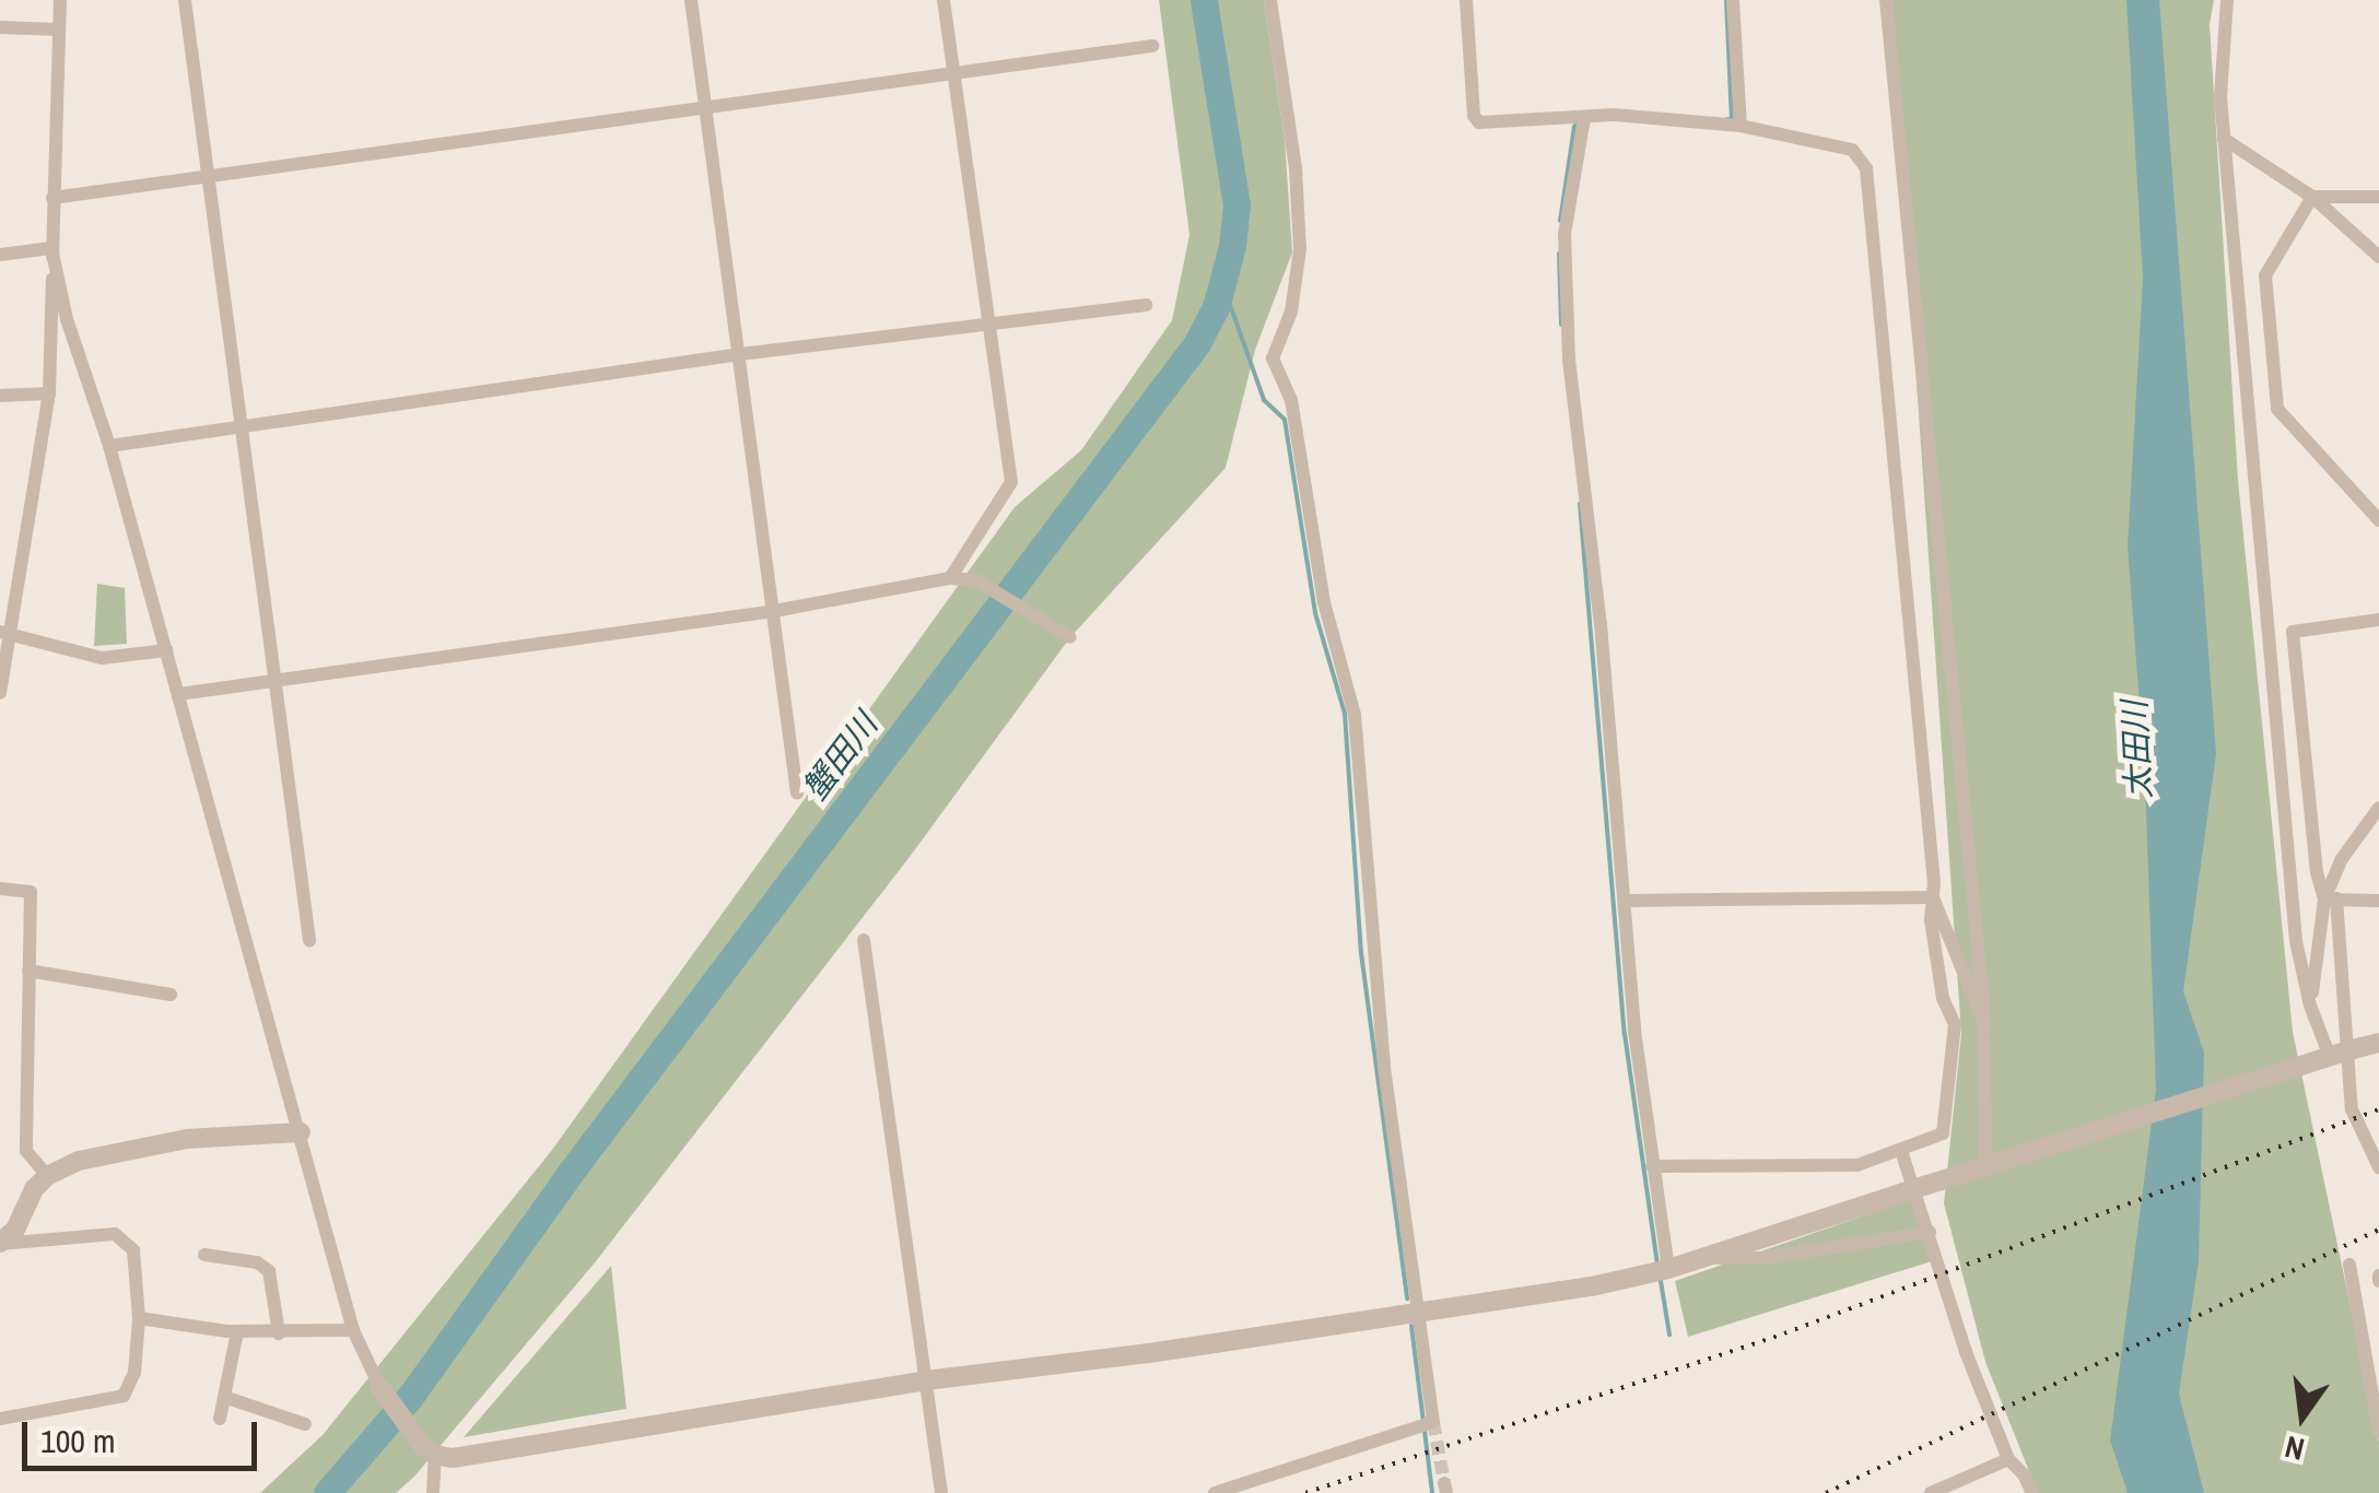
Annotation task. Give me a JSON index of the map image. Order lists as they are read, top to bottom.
{
  "water": ["太田川", "蟹田川"],
  "scale_bar": "100 m",
  "north": "bottom"
}
